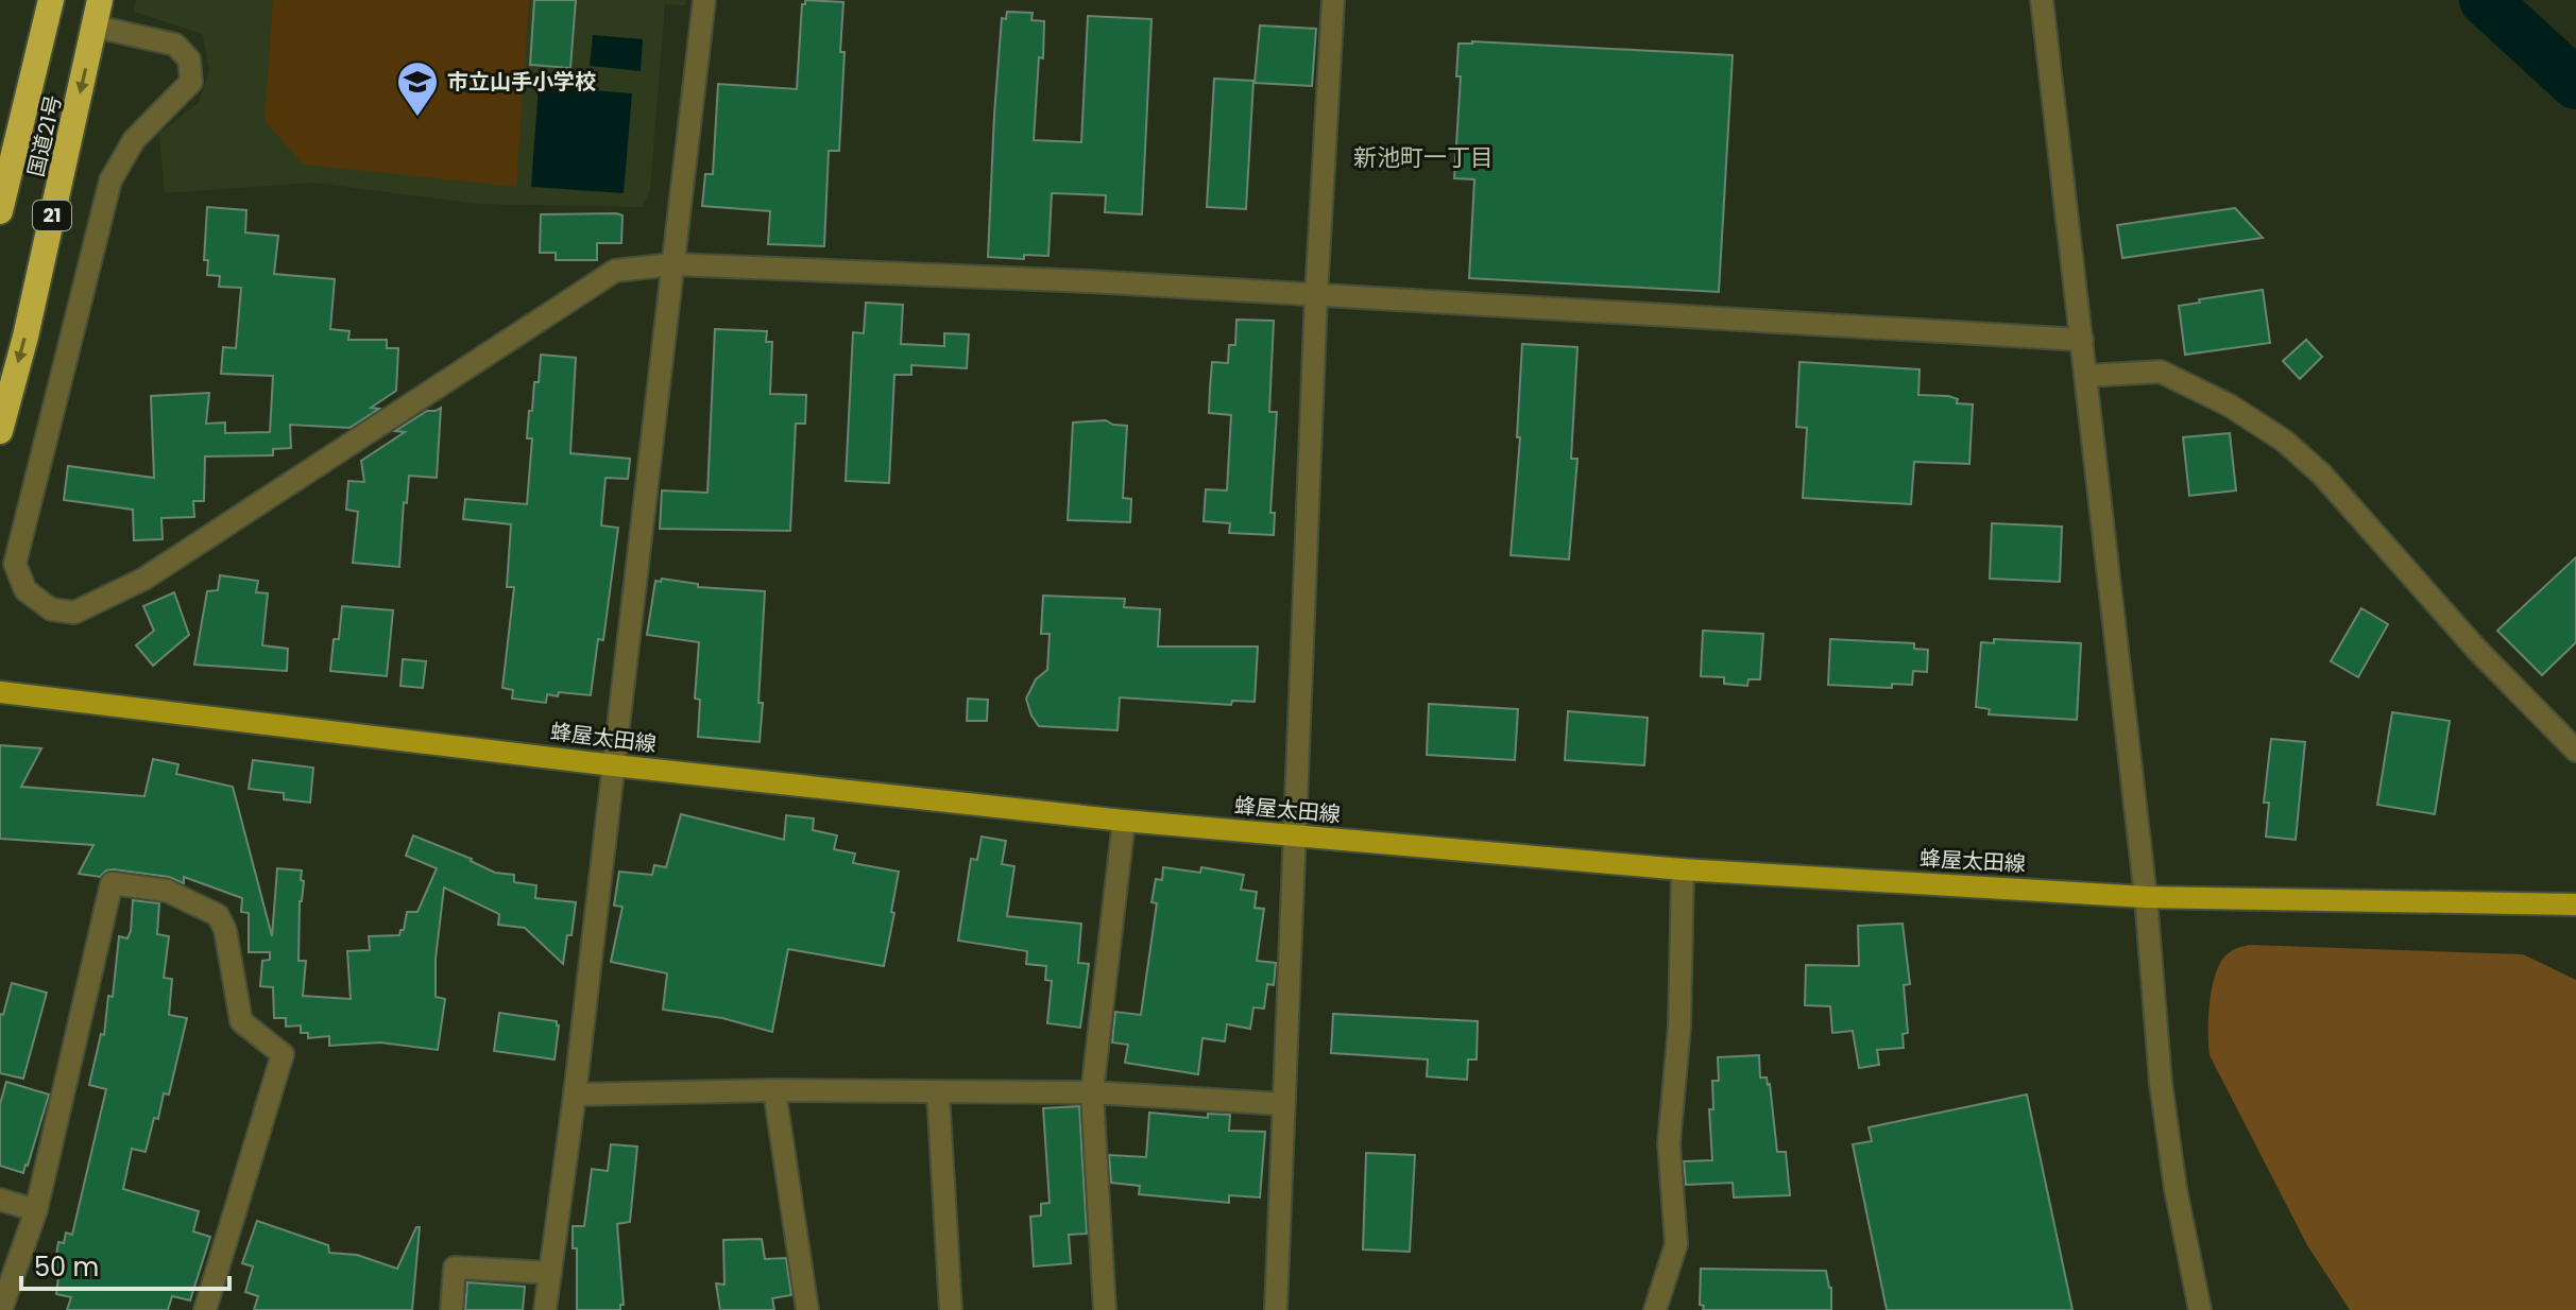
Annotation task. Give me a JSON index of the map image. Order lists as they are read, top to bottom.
{
  "streets": {
    "highway": ["国道21号", "21"],
    "main road": ["蜂屋太田線"]
  },
  "districts": ["新池町一丁目"],
  "places": {
    "school or university": ["市立山手小学校"]
  },
  "scale_bar": "50 m"
}
